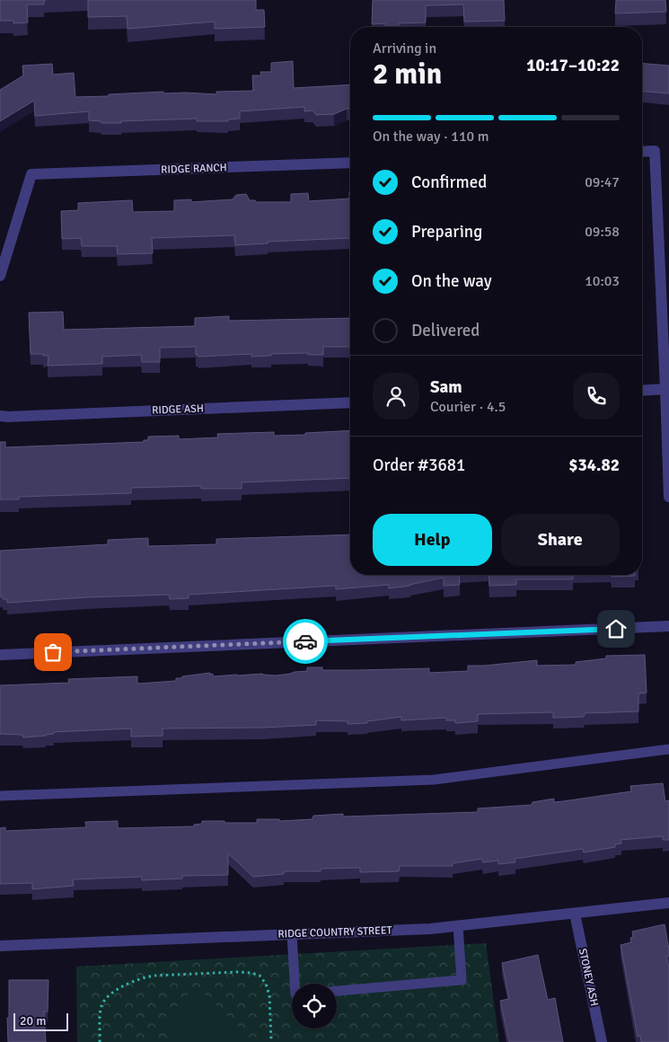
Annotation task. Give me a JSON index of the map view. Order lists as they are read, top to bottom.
{
  "streets": {
    "street": [
      "RIDGE RANCH",
      "RIDGE ASH",
      "RIDGE COUNTRY STREET",
      "STONEY ASH"
    ]
  },
  "crossings": [
    ["RIDGE COUNTRY STREET", "STONEY ASH"]
  ],
  "scale_bar": "20 m",
  "page": {
    "heading": ["2 min", "Arriving in", "10:17–10:22"],
    "panel": [
      "Sam",
      "Courier · 4.5",
      "Order #3681",
      "$34.82"
    ],
    "bar": "On the way · 110 m",
    "list": [
      ["Confirmed", "09:47"],
      ["Preparing", "09:58"],
      ["On the way", "10:03"],
      "Delivered"
    ],
    "buttons": ["Help", "Share"],
    "scale": "20 m"
  }
}
